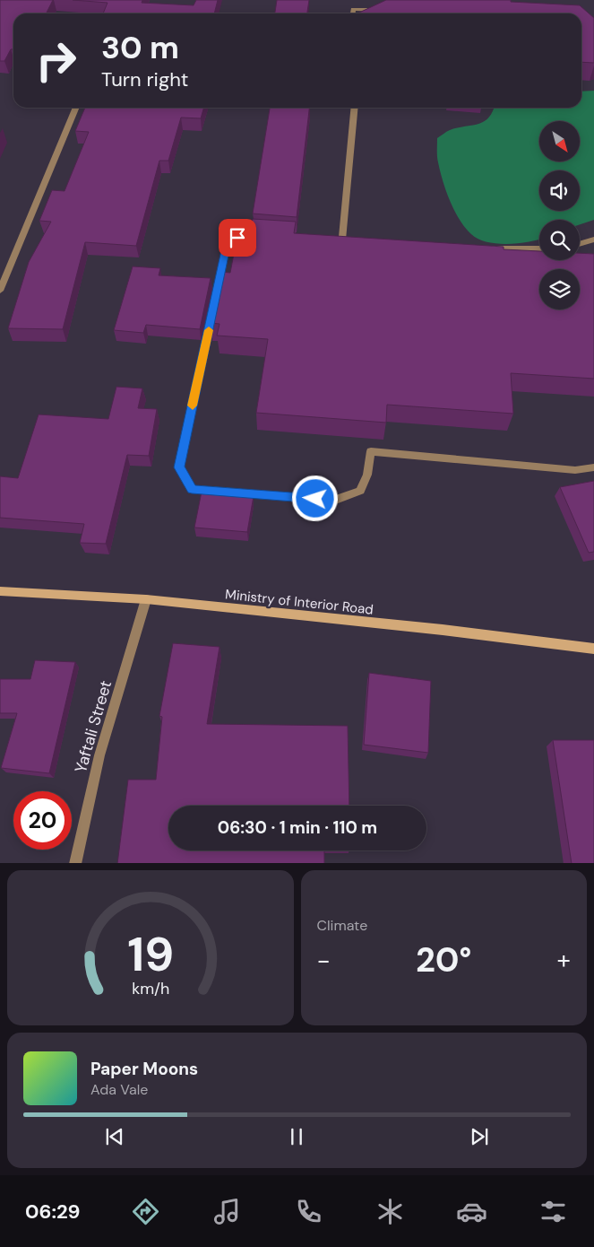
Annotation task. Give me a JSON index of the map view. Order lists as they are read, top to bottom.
{
  "streets": {
    "street": ["Ministry of Interior Road", "Yaftali Street"]
  },
  "crossings": [
    ["Ministry of Interior Road", "Yaftali Street"]
  ],
  "north": "bottom right",
  "page": {
    "turn": ["30 m", "Turn right"],
    "limit": "20",
    "trip": "06:30 · 1 min · 110 m",
    "tile": "Climate",
    "heat": ["−", "20°", "+"],
    "song": ["Paper Moons", "Ada Vale"],
    "tabs": "06:29",
    "gauge": ["19", "km/h"]
  }
}
